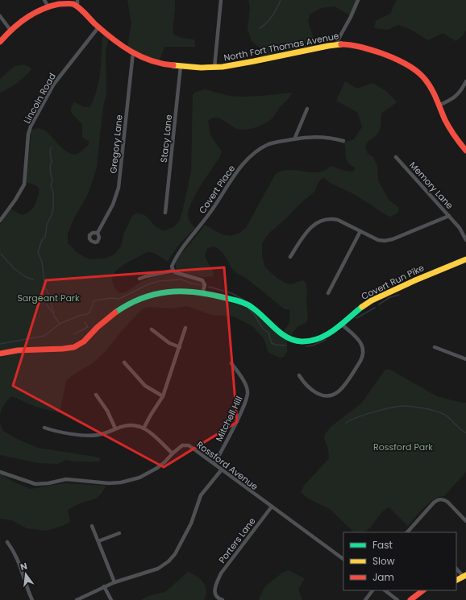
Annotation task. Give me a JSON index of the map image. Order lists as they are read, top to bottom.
{
  "streets": {
    "street": [
      "North Fort Thomas Avenue",
      "Lincoln Road",
      "Stacy Lane",
      "Gregory Lane",
      "Memory Lane",
      "Covert Place",
      "Covert Run Pike",
      "Mitchell Hill",
      "Rossford Avenue",
      "Porters Lane"
    ]
  },
  "crossings": [
    ["North Fort Thomas Avenue", "Lincoln Road"],
    ["North Fort Thomas Avenue", "Stacy Lane"],
    ["North Fort Thomas Avenue", "Gregory Lane"],
    ["Mitchell Hill", "Rossford Avenue"],
    ["Rossford Avenue", "Porters Lane"]
  ],
  "parks": ["Sargeant Park", "Rossford Park"],
  "legend": ["Fast", "Slow", "Jam"],
  "north": "top"
}
